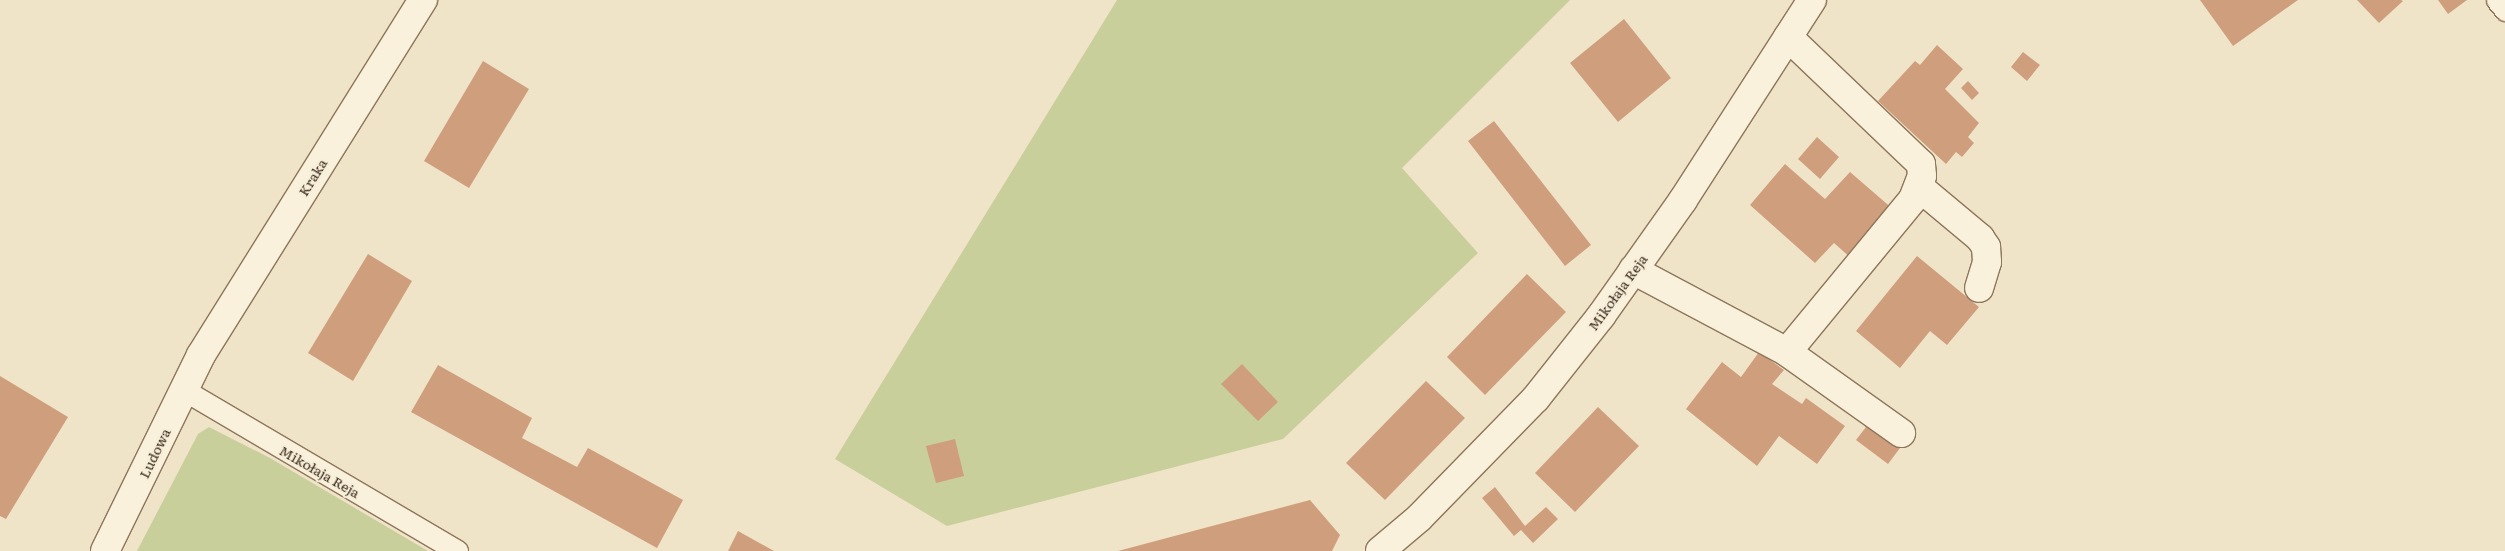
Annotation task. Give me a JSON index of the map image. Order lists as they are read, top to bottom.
{
  "streets": {
    "street": ["Kraka", "Mikołaja Reja", "Ludowa"]
  },
  "crossings": [
    ["Kraka", "Ludowa"],
    ["Mikołaja Reja", "Ludowa"]
  ]
}
